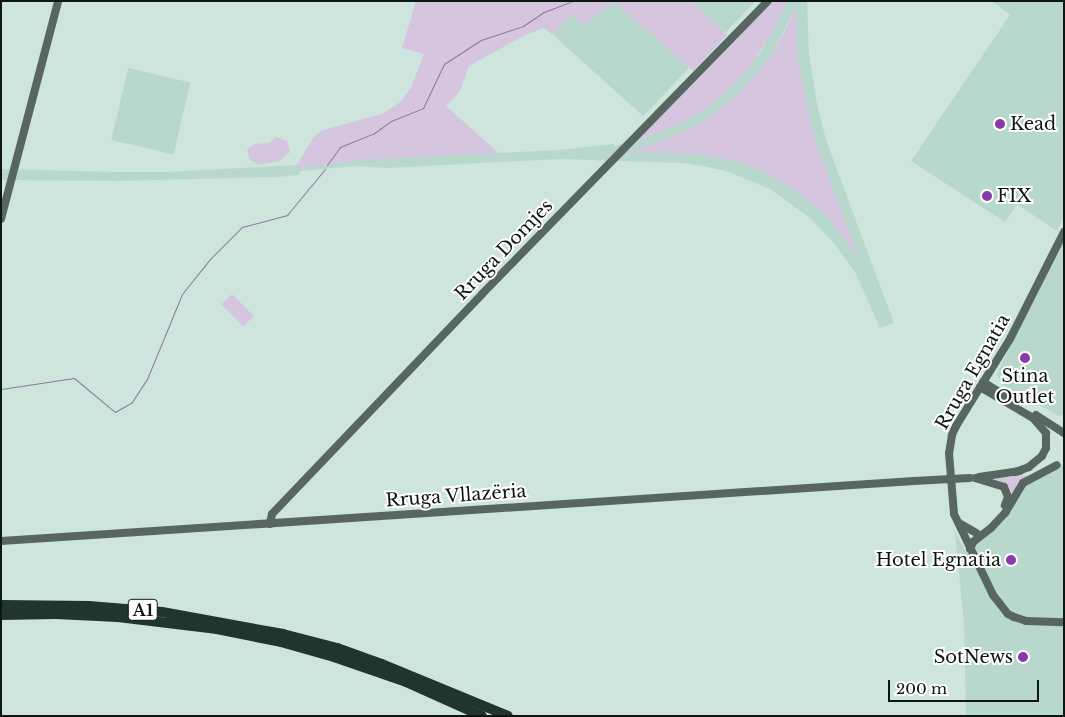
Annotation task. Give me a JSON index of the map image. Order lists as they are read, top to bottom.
{
  "streets": {
    "highway": ["A1"],
    "main road": ["Rruga Domjes", "Rruga Egnatia", "Rruga Vllazëria"]
  },
  "crossings": [
    ["Rruga Domjes", "Rruga Vllazëria"]
  ],
  "places": [
    "Kead",
    "FIX",
    "Stina Outlet",
    "Hotel Egnatia",
    "SotNews"
  ],
  "scale_bar": "200 m"
}
